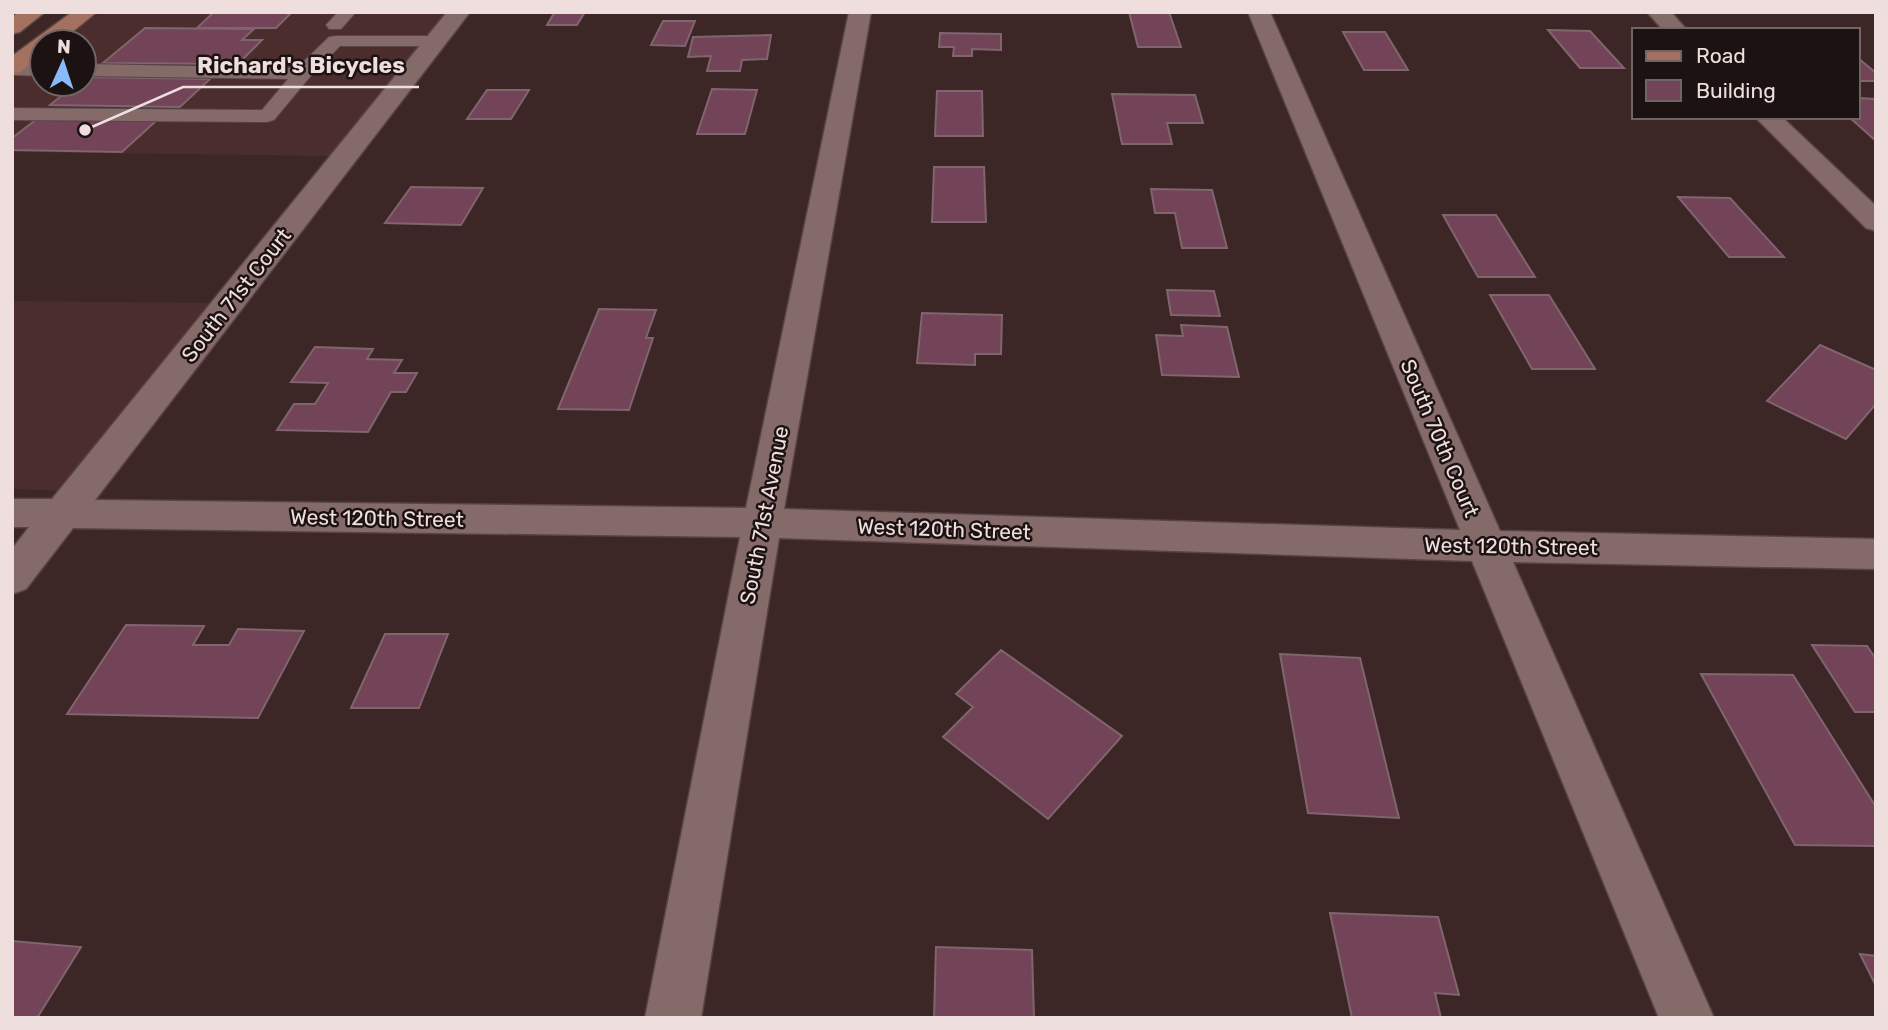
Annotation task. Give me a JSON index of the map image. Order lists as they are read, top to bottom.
{
  "streets": {
    "street": [
      "South 71st Court",
      "South 70th Court",
      "South 71st Avenue",
      "West 120th Street"
    ]
  },
  "crossings": [
    ["South 71st Court", "West 120th Street"],
    ["South 70th Court", "West 120th Street"],
    ["South 71st Avenue", "West 120th Street"]
  ],
  "places": ["Richard's Bicycles"],
  "legend": ["Road", "Building"],
  "north": "top"
}
